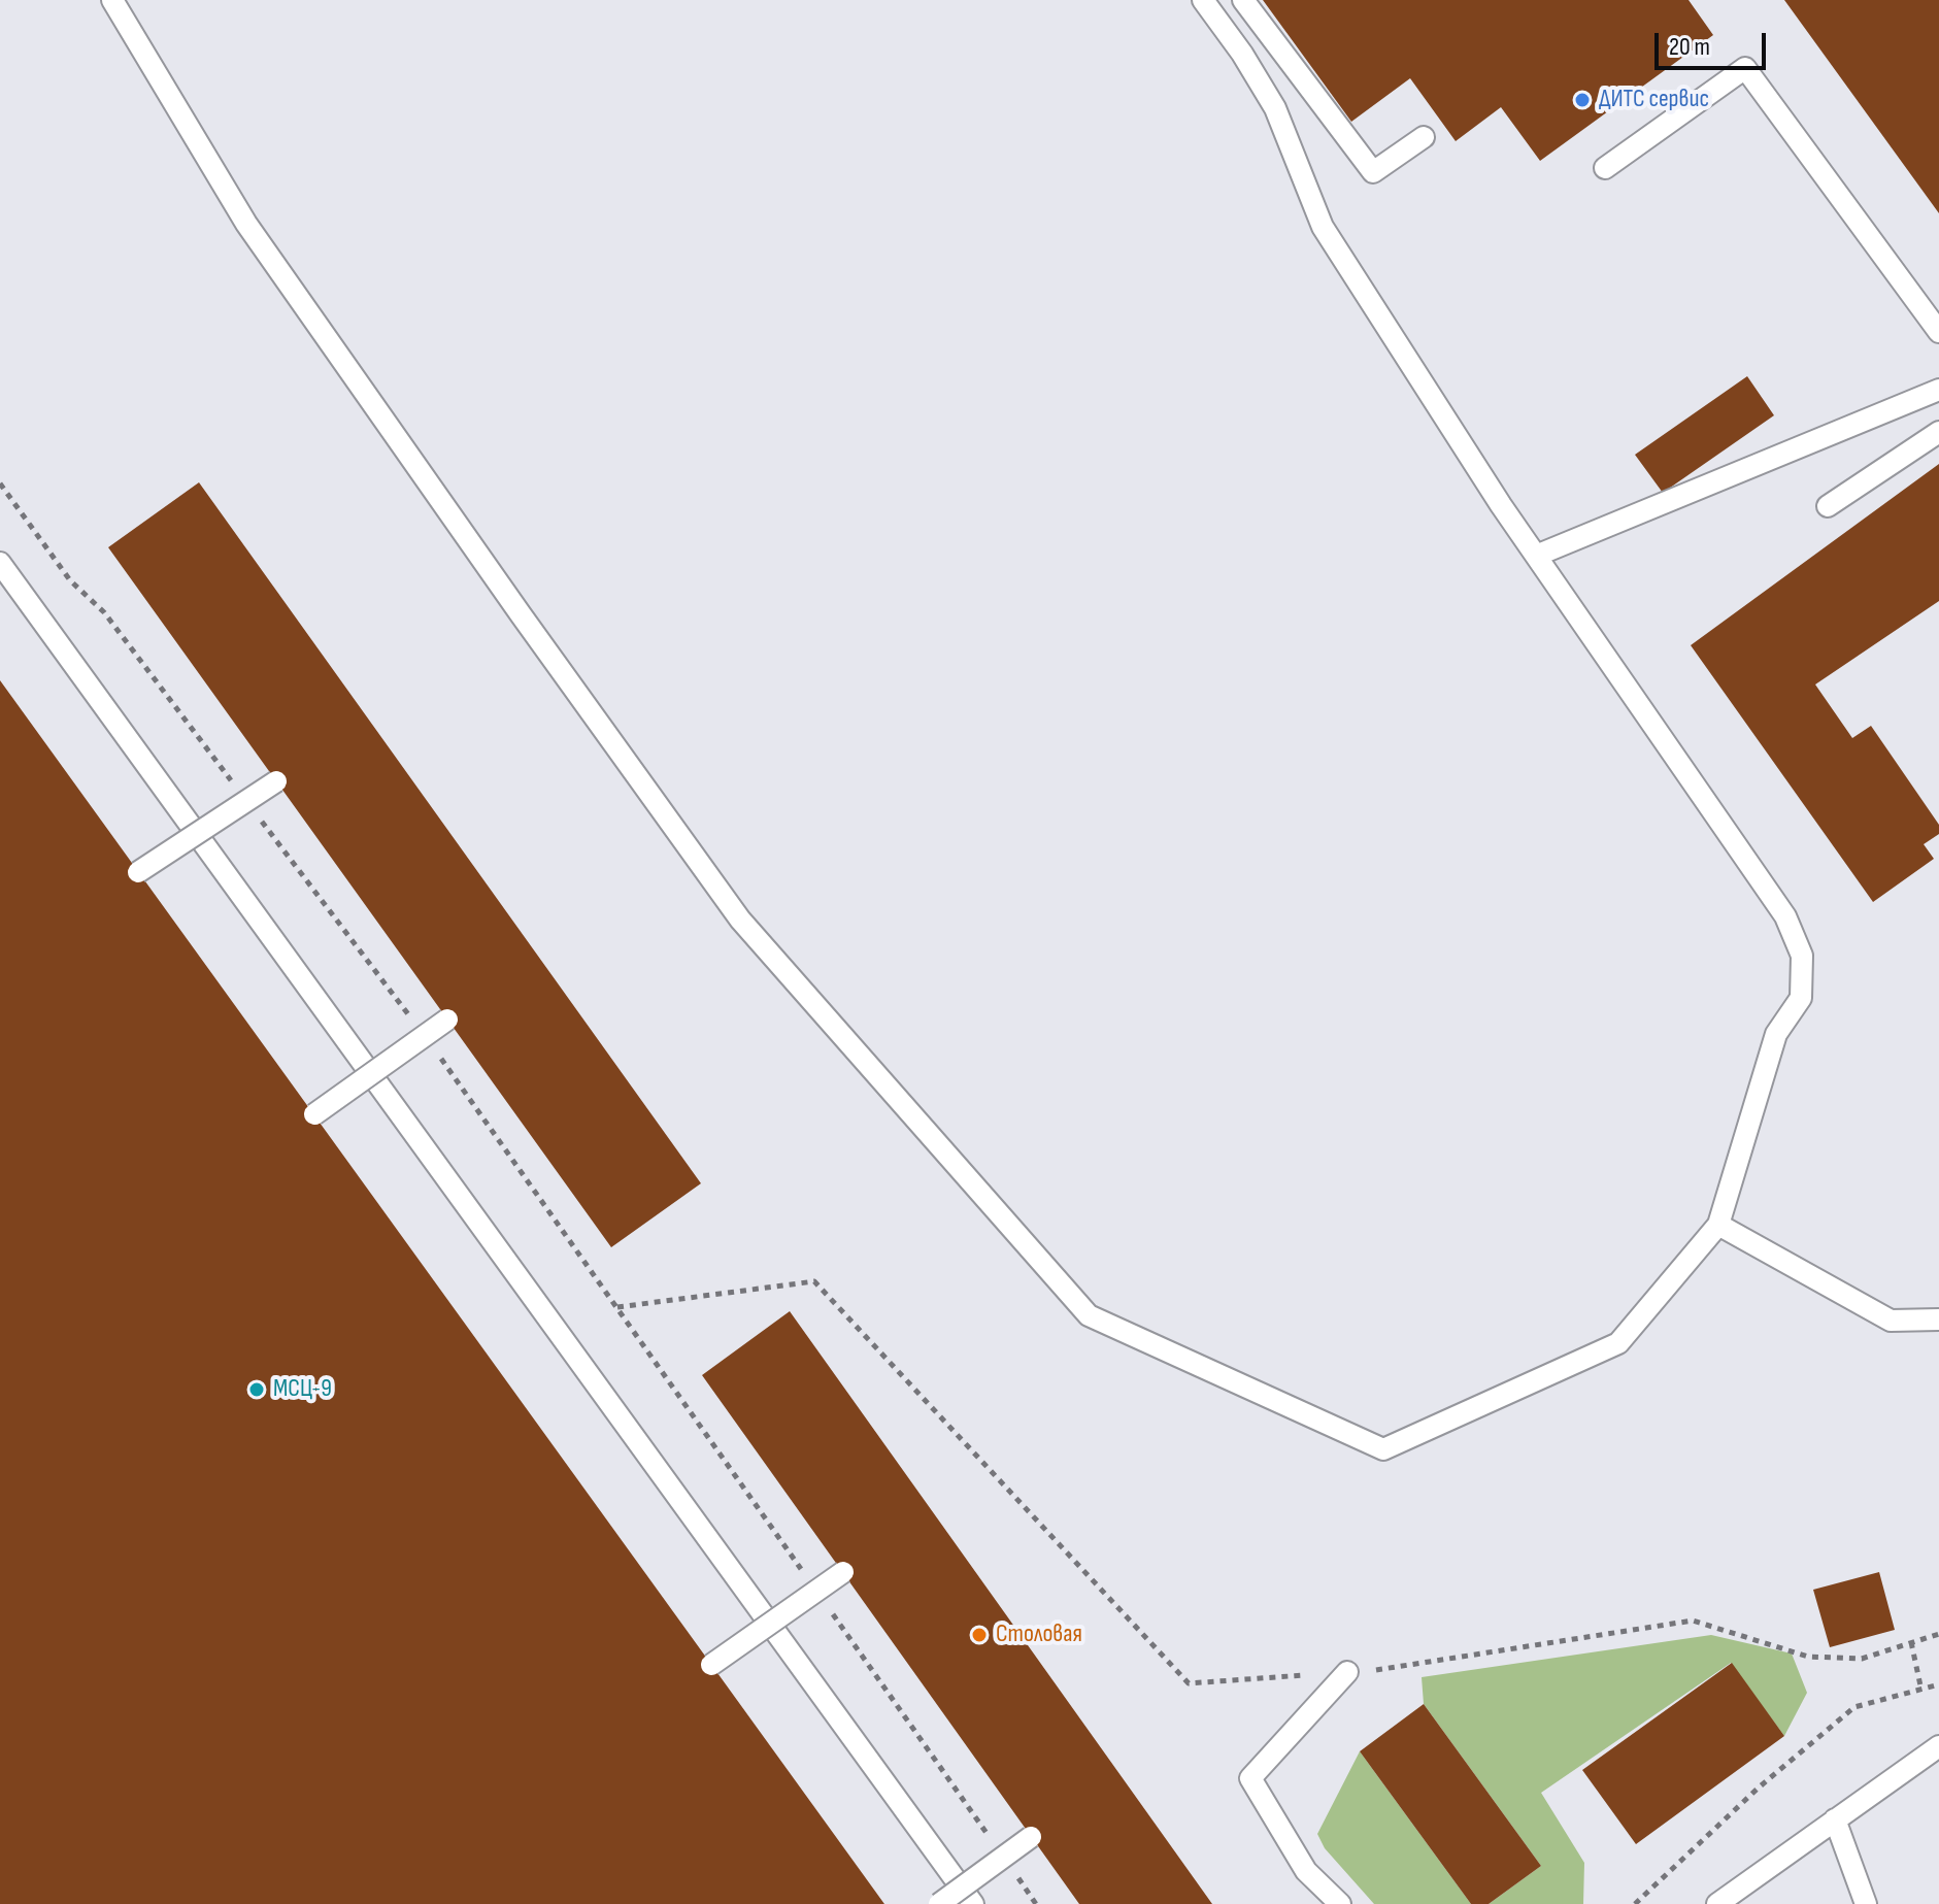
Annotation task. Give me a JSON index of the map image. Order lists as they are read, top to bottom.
{
  "places": ["ДИТС сервис", "МСЦ-9", "Столовая"],
  "scale_bar": "20 m"
}
